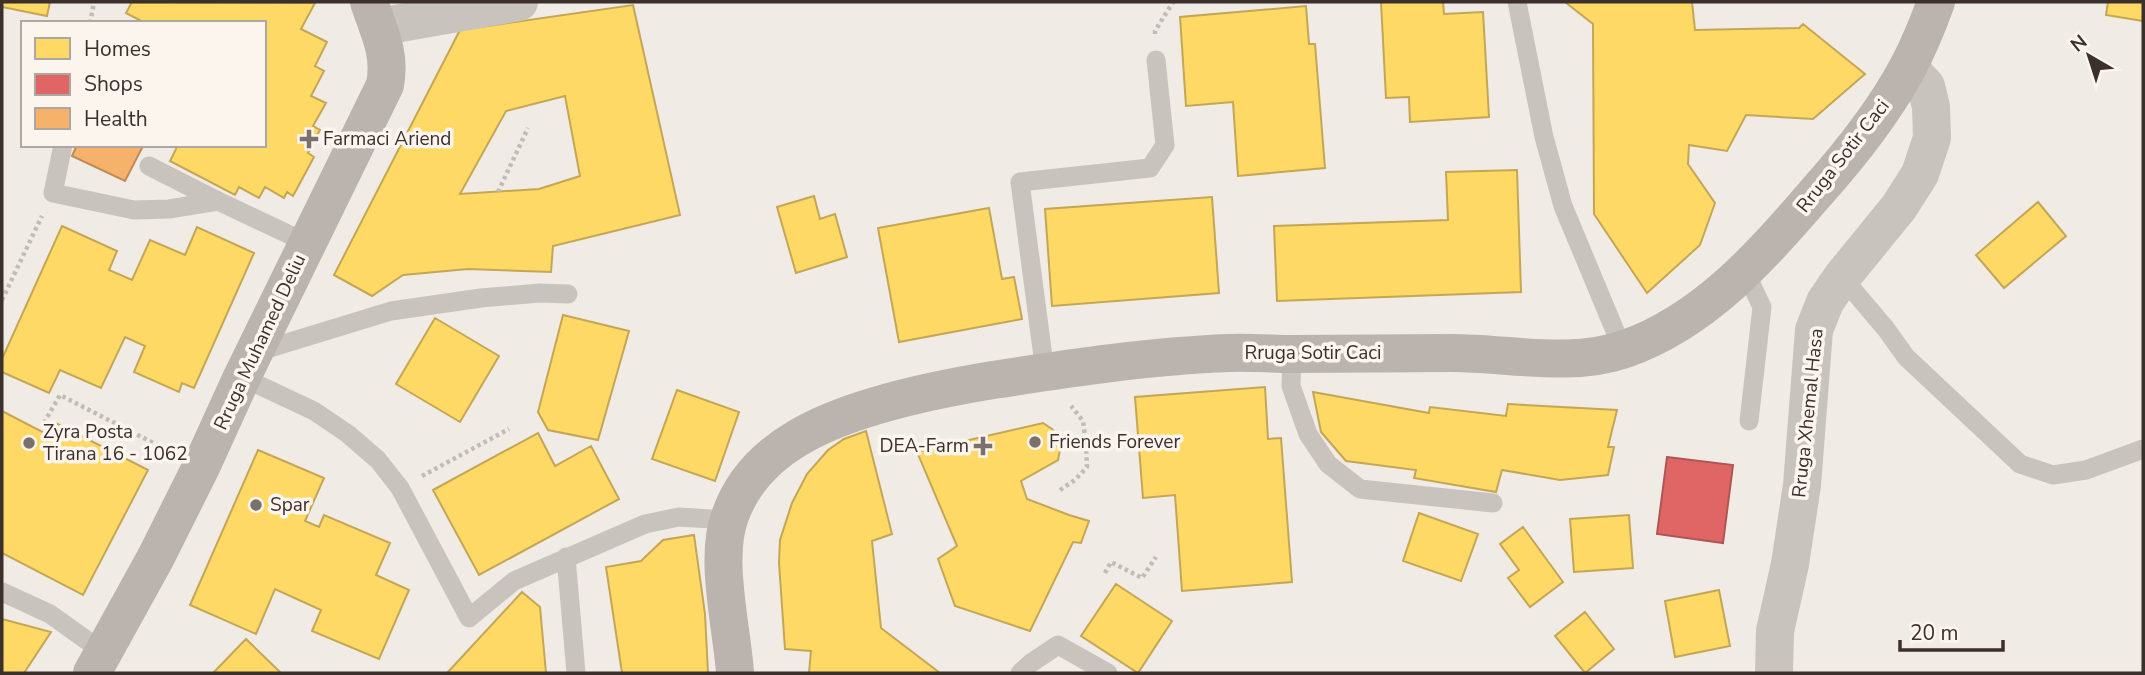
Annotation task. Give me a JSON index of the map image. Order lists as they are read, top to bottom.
{
  "streets": {
    "main road": ["Rruga Sotir Caci", "Rruga Muhamed Deliu"],
    "street": ["Rruga Xhemal Hasa"]
  },
  "crossings": [
    ["Rruga Sotir Caci", "Rruga Xhemal Hasa"]
  ],
  "places": {
    "health": ["Farmaci Ariend", "DEA-Farm"],
    "other": ["Friends Forever", "Zyra Posta Tirana 16 - 1062", "Spar"]
  },
  "legend": ["Homes", "Shops", "Health"],
  "scale_bar": "20 m",
  "north": "top left"
}
